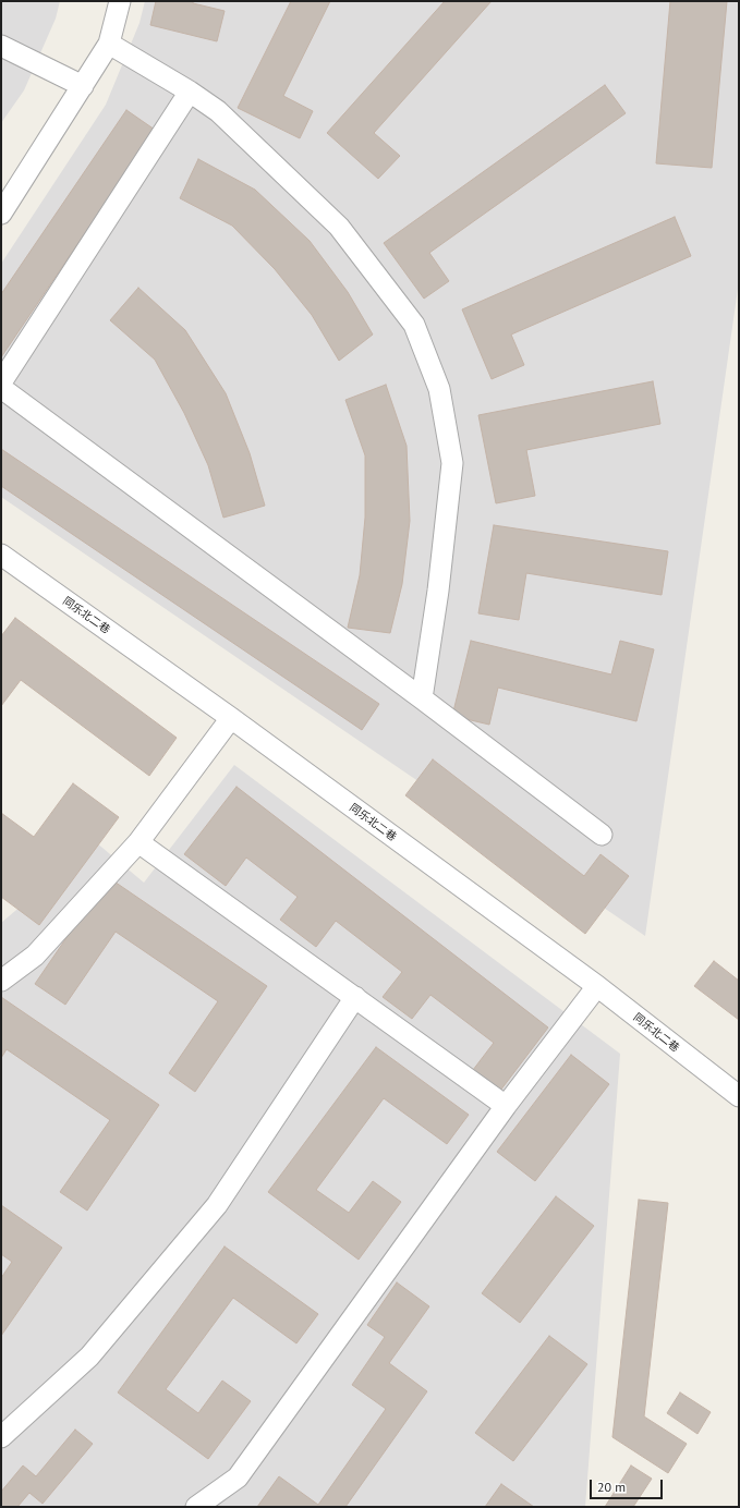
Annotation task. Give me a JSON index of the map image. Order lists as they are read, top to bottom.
{
  "streets": {
    "street": ["同乐北二巷"]
  },
  "scale_bar": "20 m"
}
